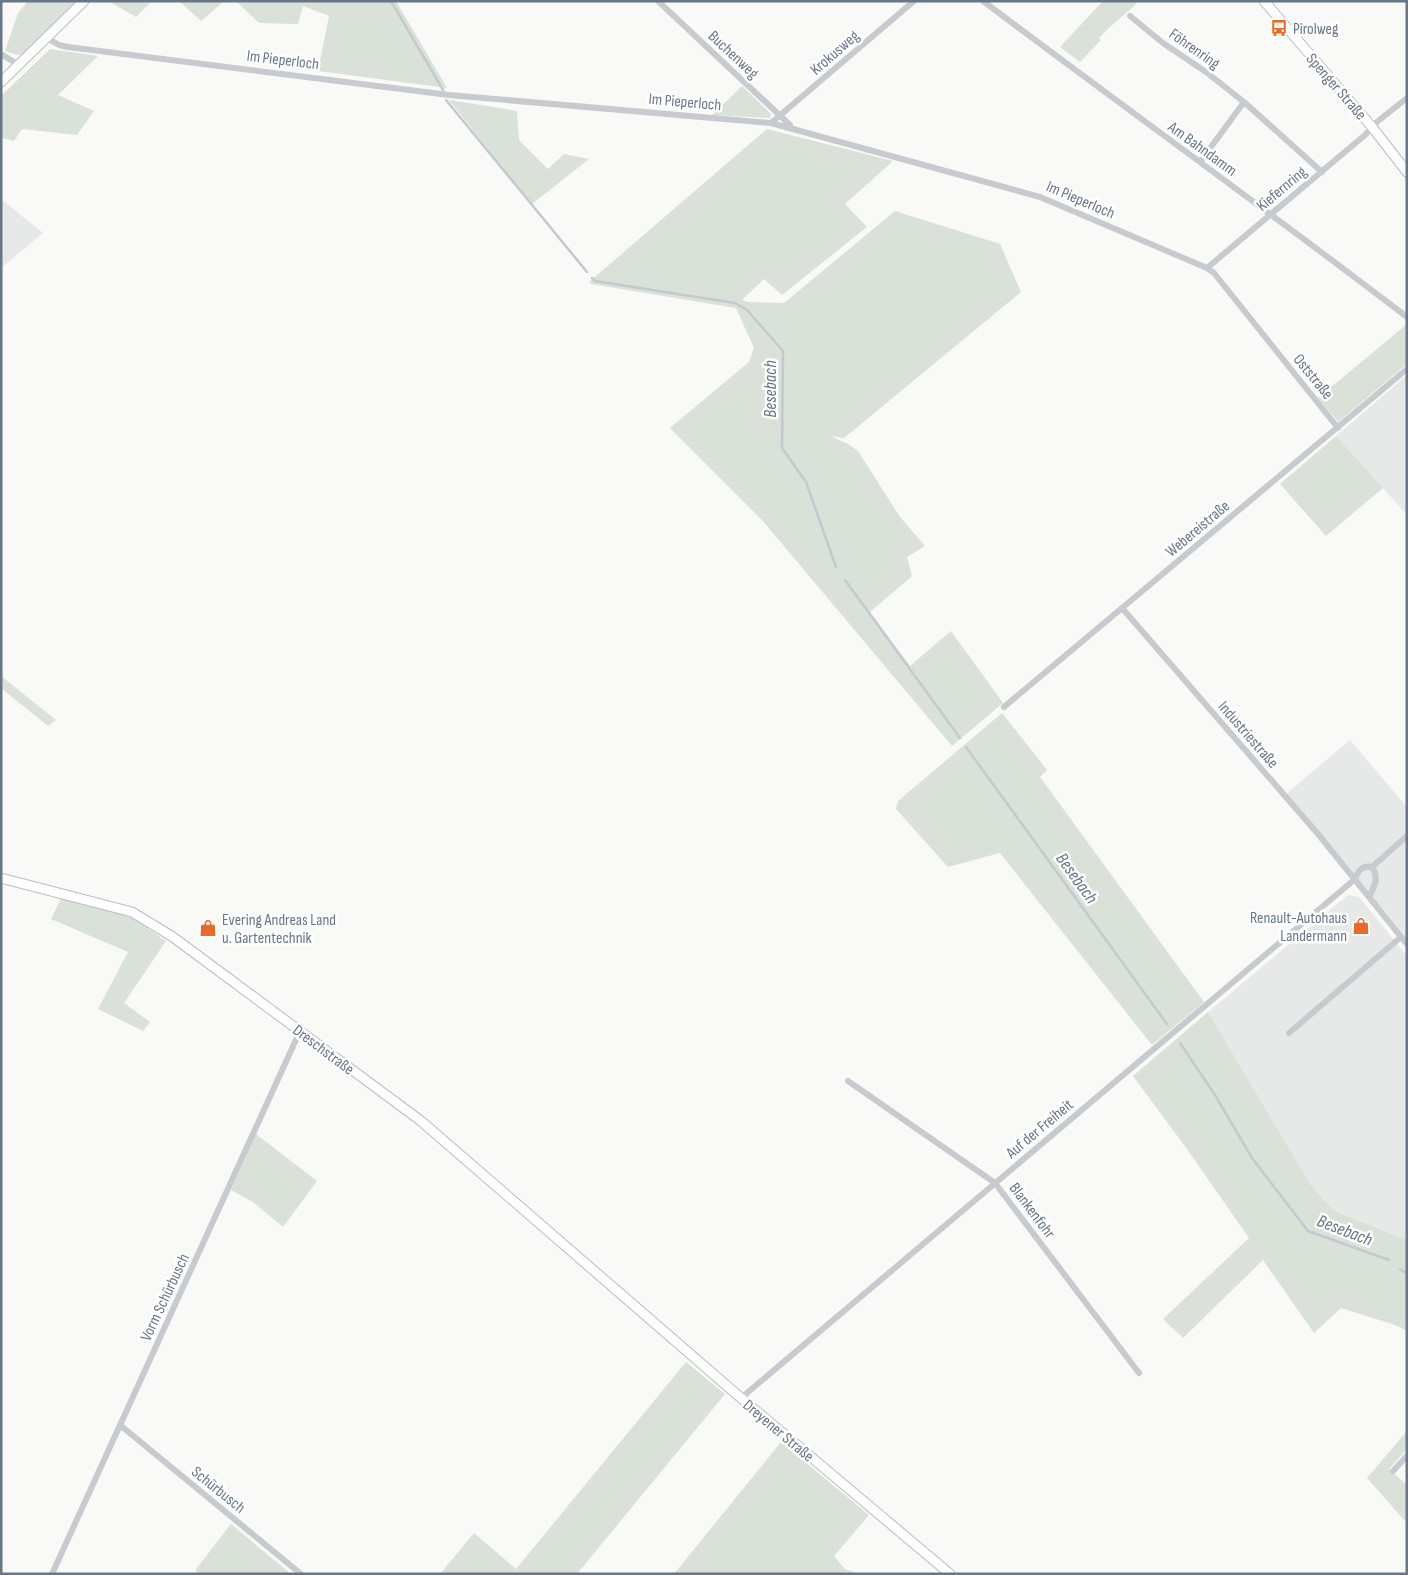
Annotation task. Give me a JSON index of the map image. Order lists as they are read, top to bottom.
{
  "streets": {
    "street": [
      "Föhrenring",
      "Krokusweg",
      "Buchenweg",
      "Im Pieperloch",
      "Spenger Straße",
      "Am Bahndamm",
      "Kiefernring",
      "Oststraße",
      "Webereistraße",
      "Industriestraße",
      "Dreschstraße",
      "Auf der Freiheit",
      "Blankenfohr",
      "Vorm Schürbusch",
      "Dreyener Straße",
      "Schürbusch"
    ]
  },
  "crossings": [
    ["Föhrenring", "Kiefernring"],
    ["Krokusweg", "Buchenweg"],
    ["Krokusweg", "Im Pieperloch"],
    ["Buchenweg", "Im Pieperloch"],
    ["Im Pieperloch", "Kiefernring"],
    ["Im Pieperloch", "Oststraße"],
    ["Spenger Straße", "Kiefernring"],
    ["Am Bahndamm", "Kiefernring"],
    ["Oststraße", "Webereistraße"],
    ["Webereistraße", "Industriestraße"],
    ["Industriestraße", "Auf der Freiheit"],
    ["Dreschstraße", "Vorm Schürbusch"],
    ["Dreschstraße", "Dreyener Straße"],
    ["Auf der Freiheit", "Blankenfohr"],
    ["Auf der Freiheit", "Dreyener Straße"],
    ["Vorm Schürbusch", "Schürbusch"]
  ],
  "water": ["Besebach"],
  "places": {
    "bus stop": ["Pirolweg"],
    "shop": ["Renault-Autohaus Landermann", "Evering Andreas Land u. Gartentechnik"]
  }
}
